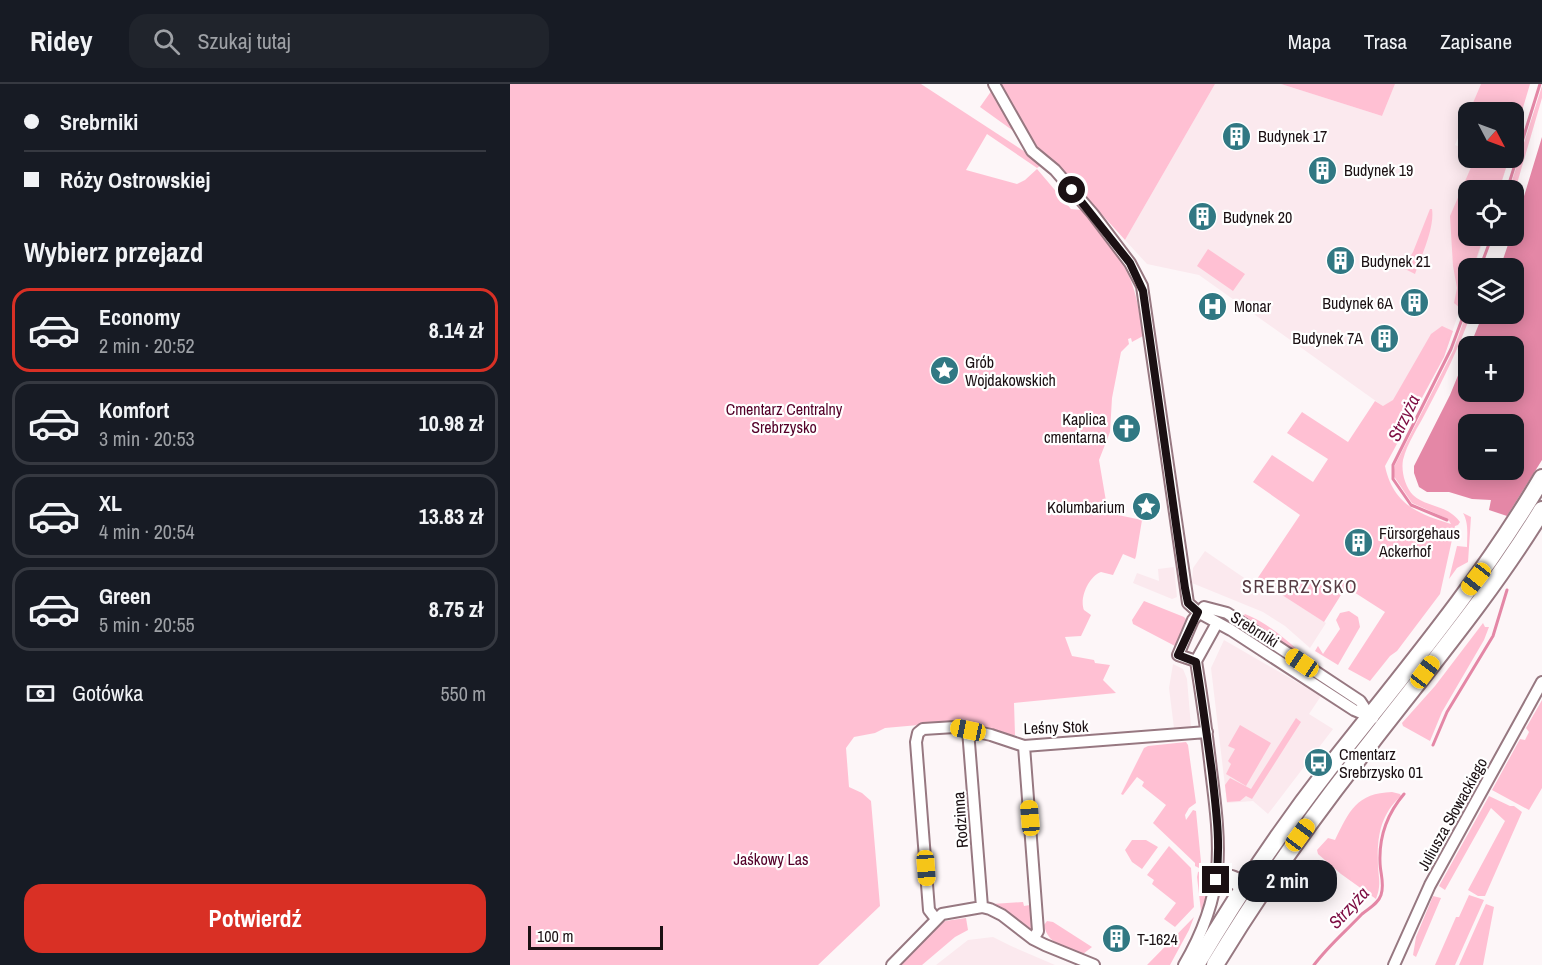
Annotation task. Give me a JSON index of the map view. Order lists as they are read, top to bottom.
{
  "streets": {
    "street": [
      "Srebrniki",
      "Leśny Stok",
      "Juliusza Słowackiego",
      "Rodzinna"
    ]
  },
  "crossings": [
    ["Leśny Stok", "Rodzinna"]
  ],
  "districts": ["SREBRZYSKO"],
  "water": ["Strzyża"],
  "parks": ["Cmentarz Centralny Srebrzysko", "Jaśkowy Las"],
  "places": {
    "building": [
      "Budynek 17",
      "Budynek 19",
      "Budynek 20",
      "Budynek 21",
      "Budynek 6A",
      "Budynek 7A",
      "Fürsorgehaus Ackerhof",
      "T-1624"
    ],
    "hospital": ["Monar"],
    "place": ["Grób Wojdakowskich", "Kolumbarium"],
    "church": ["Kaplica cmentarna"],
    "bus stop": ["Cmentarz Srebrzysko 01"]
  },
  "scale_bar": "100 m",
  "north": "bottom right",
  "page": {
    "header": "Ridey",
    "search": "Szukaj tutaj",
    "nav": ["Mapa", "Trasa", "Zapisane"],
    "banner": ["Srebrniki", "Róży Ostrowskiej"],
    "map_buttons": ["+", "−"],
    "heading": "Wybierz przejazd",
    "list": [
      {
        "name": "Economy",
        "note": "2 min · 20:52",
        "value": "8.14 zł"
      },
      {
        "name": "Komfort",
        "note": "3 min · 20:53",
        "value": "10.98 zł"
      },
      {
        "name": "XL",
        "note": "4 min · 20:54",
        "value": "13.83 zł"
      },
      {
        "name": "Green",
        "note": "5 min · 20:55",
        "value": "8.75 zł"
      }
    ],
    "pay": ["Gotówka", "550 m"],
    "bubble": "2 min",
    "buttons": "Potwierdź",
    "scale": "100 m"
  }
}
